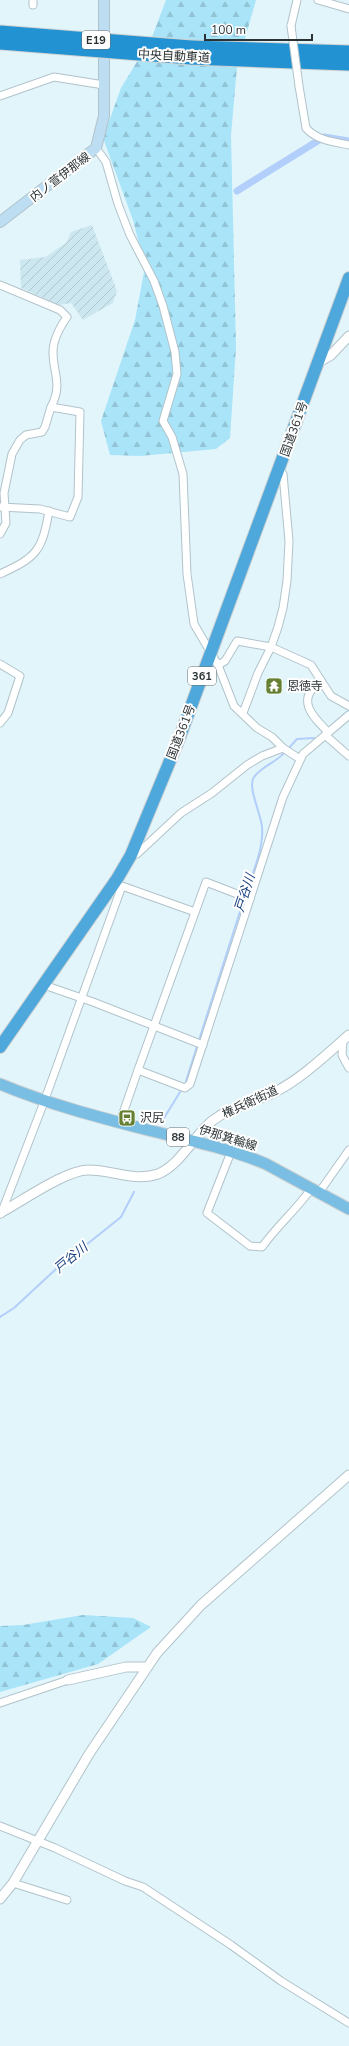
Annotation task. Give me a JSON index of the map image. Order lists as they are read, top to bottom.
{
  "streets": {
    "highway": [
      "E19",
      "中央自動車道",
      "国道361号",
      "361"
    ],
    "main road": ["内ノ萱伊那線", "88", "伊那箕輪線"],
    "street": ["権兵衛街道"]
  },
  "crossings": [
    ["権兵衛街道", "伊那箕輪線"]
  ],
  "water": ["戸谷川"],
  "places": {
    "temple": ["恩徳寺"],
    "bus stop": ["沢尻"]
  },
  "scale_bar": "100 m"
}
